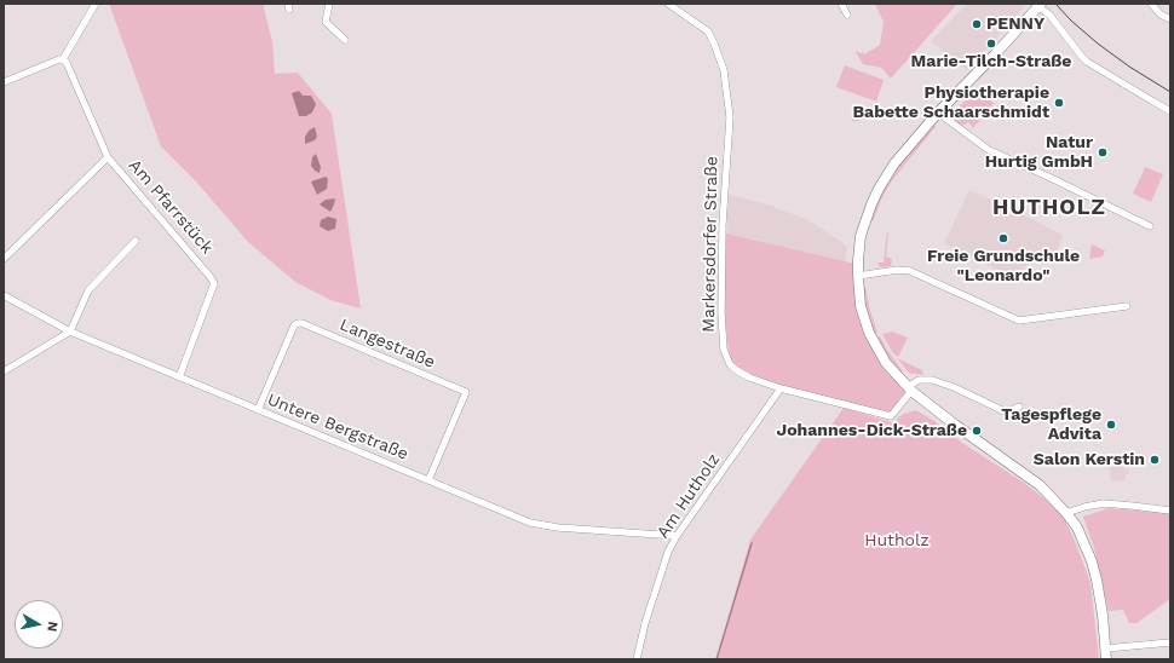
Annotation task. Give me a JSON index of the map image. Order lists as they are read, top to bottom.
{
  "streets": {
    "street": [
      "Am Pfarrstück",
      "Markersdorfer Straße",
      "Langestraße",
      "Untere Bergstraße",
      "Am Hutholz"
    ]
  },
  "crossings": [
    ["Am Pfarrstück", "Untere Bergstraße"],
    ["Markersdorfer Straße", "Am Hutholz"],
    ["Langestraße", "Untere Bergstraße"],
    ["Untere Bergstraße", "Am Hutholz"]
  ],
  "districts": ["HUTHOLZ"],
  "parks": ["Hutholz"],
  "places": [
    "PENNY",
    "Marie-Tilch-Straße",
    "Physiotherapie Babette Schaarschmidt",
    "Natur Hurtig GmbH",
    "Freie Grundschule \"Leonardo\"",
    "Tagespflege Advita",
    "Johannes-Dick-Straße",
    "Salon Kerstin"
  ],
  "north": "right"
}
